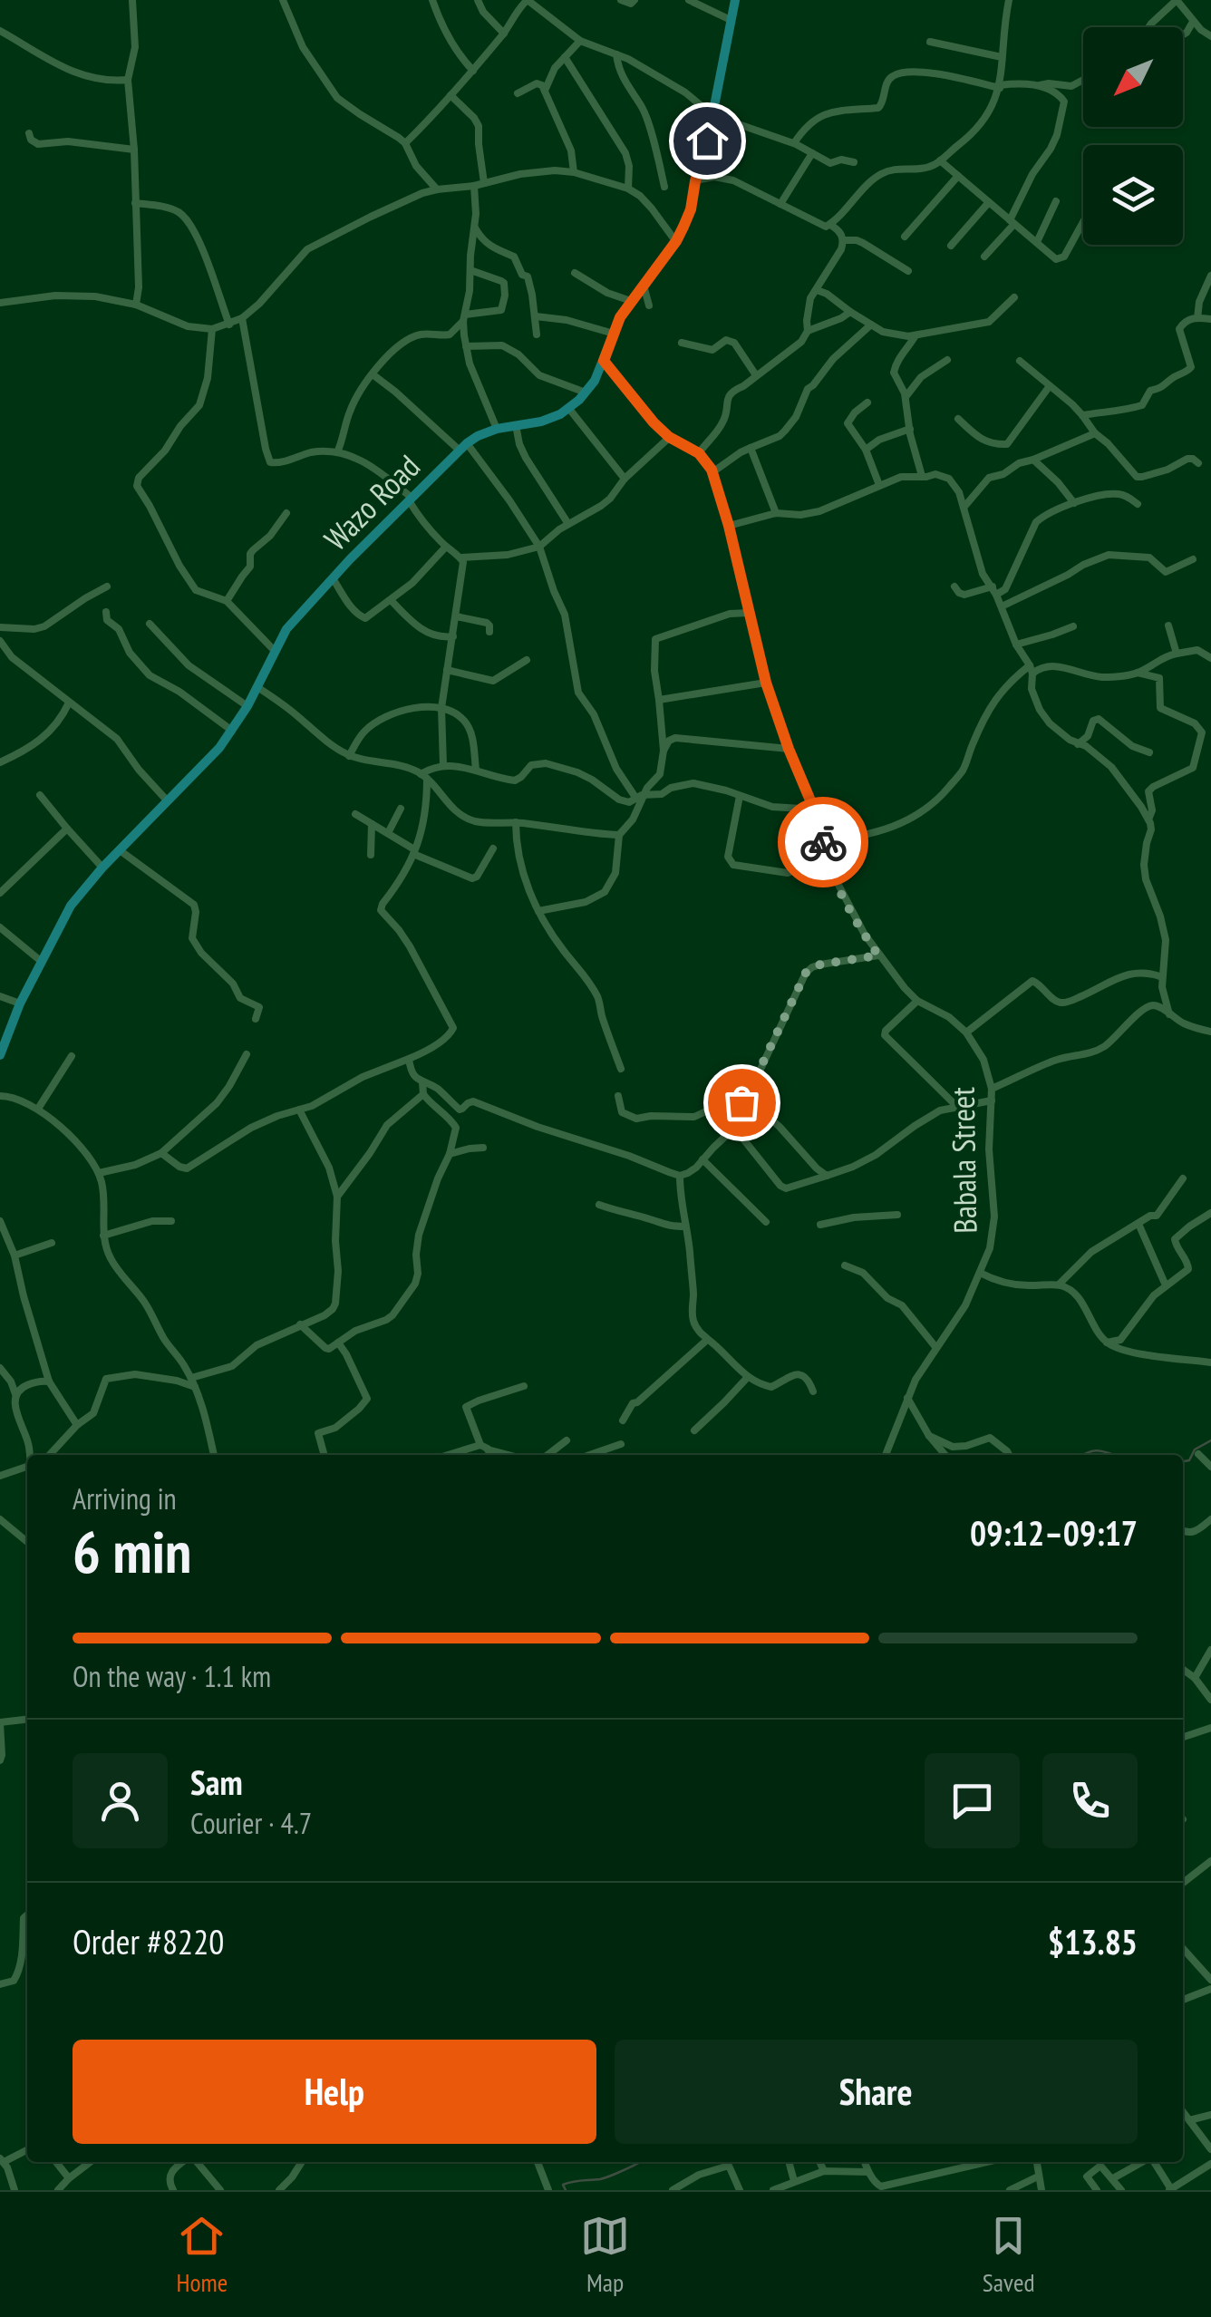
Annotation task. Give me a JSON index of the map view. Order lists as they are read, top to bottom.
{
  "streets": {
    "main road": ["Wazo Road"],
    "street": ["Babala Street"]
  },
  "crossings": [
    ["Wazo Road", "Babala Street"]
  ],
  "north": "bottom left",
  "page": {
    "heading": ["6 min", "Arriving in", "09:12–09:17"],
    "panel": [
      "Sam",
      "Courier · 4.7",
      "Order #8220",
      "$13.85"
    ],
    "bar": "On the way · 1.1 km",
    "buttons": ["Help", "Share"],
    "tabs": ["Home", "Map", "Saved"]
  }
}
